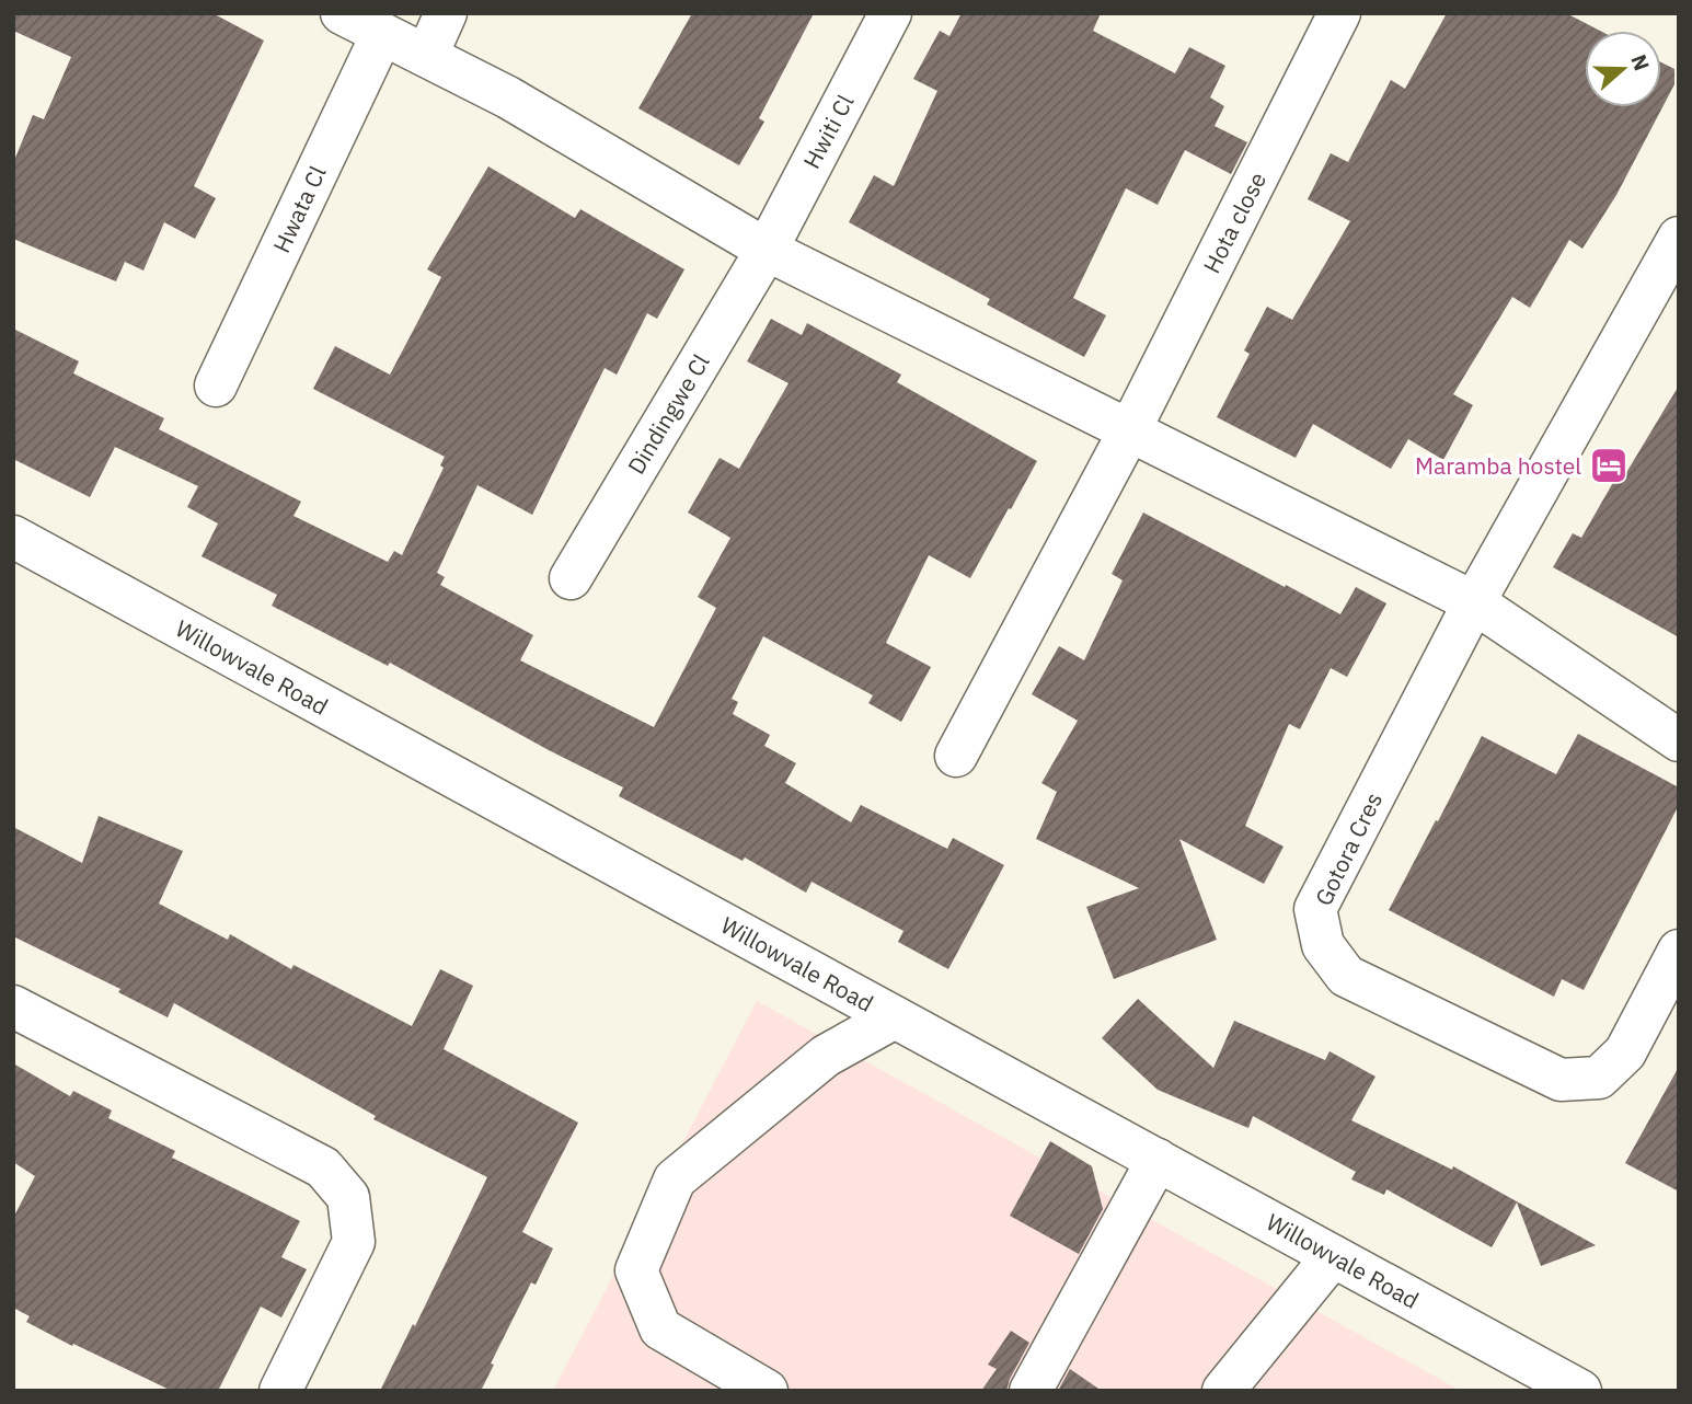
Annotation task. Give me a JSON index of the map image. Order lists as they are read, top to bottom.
{
  "streets": {
    "street": [
      "Hwiti Cl",
      "Hwata Cl",
      "Hota close",
      "Dindingwe Cl",
      "Willowvale Road",
      "Gotora Cres"
    ]
  },
  "crossings": [
    ["Hwiti Cl", "Dindingwe Cl"]
  ],
  "places": {
    "hotel": ["Maramba hostel"]
  },
  "north": "right"
}
